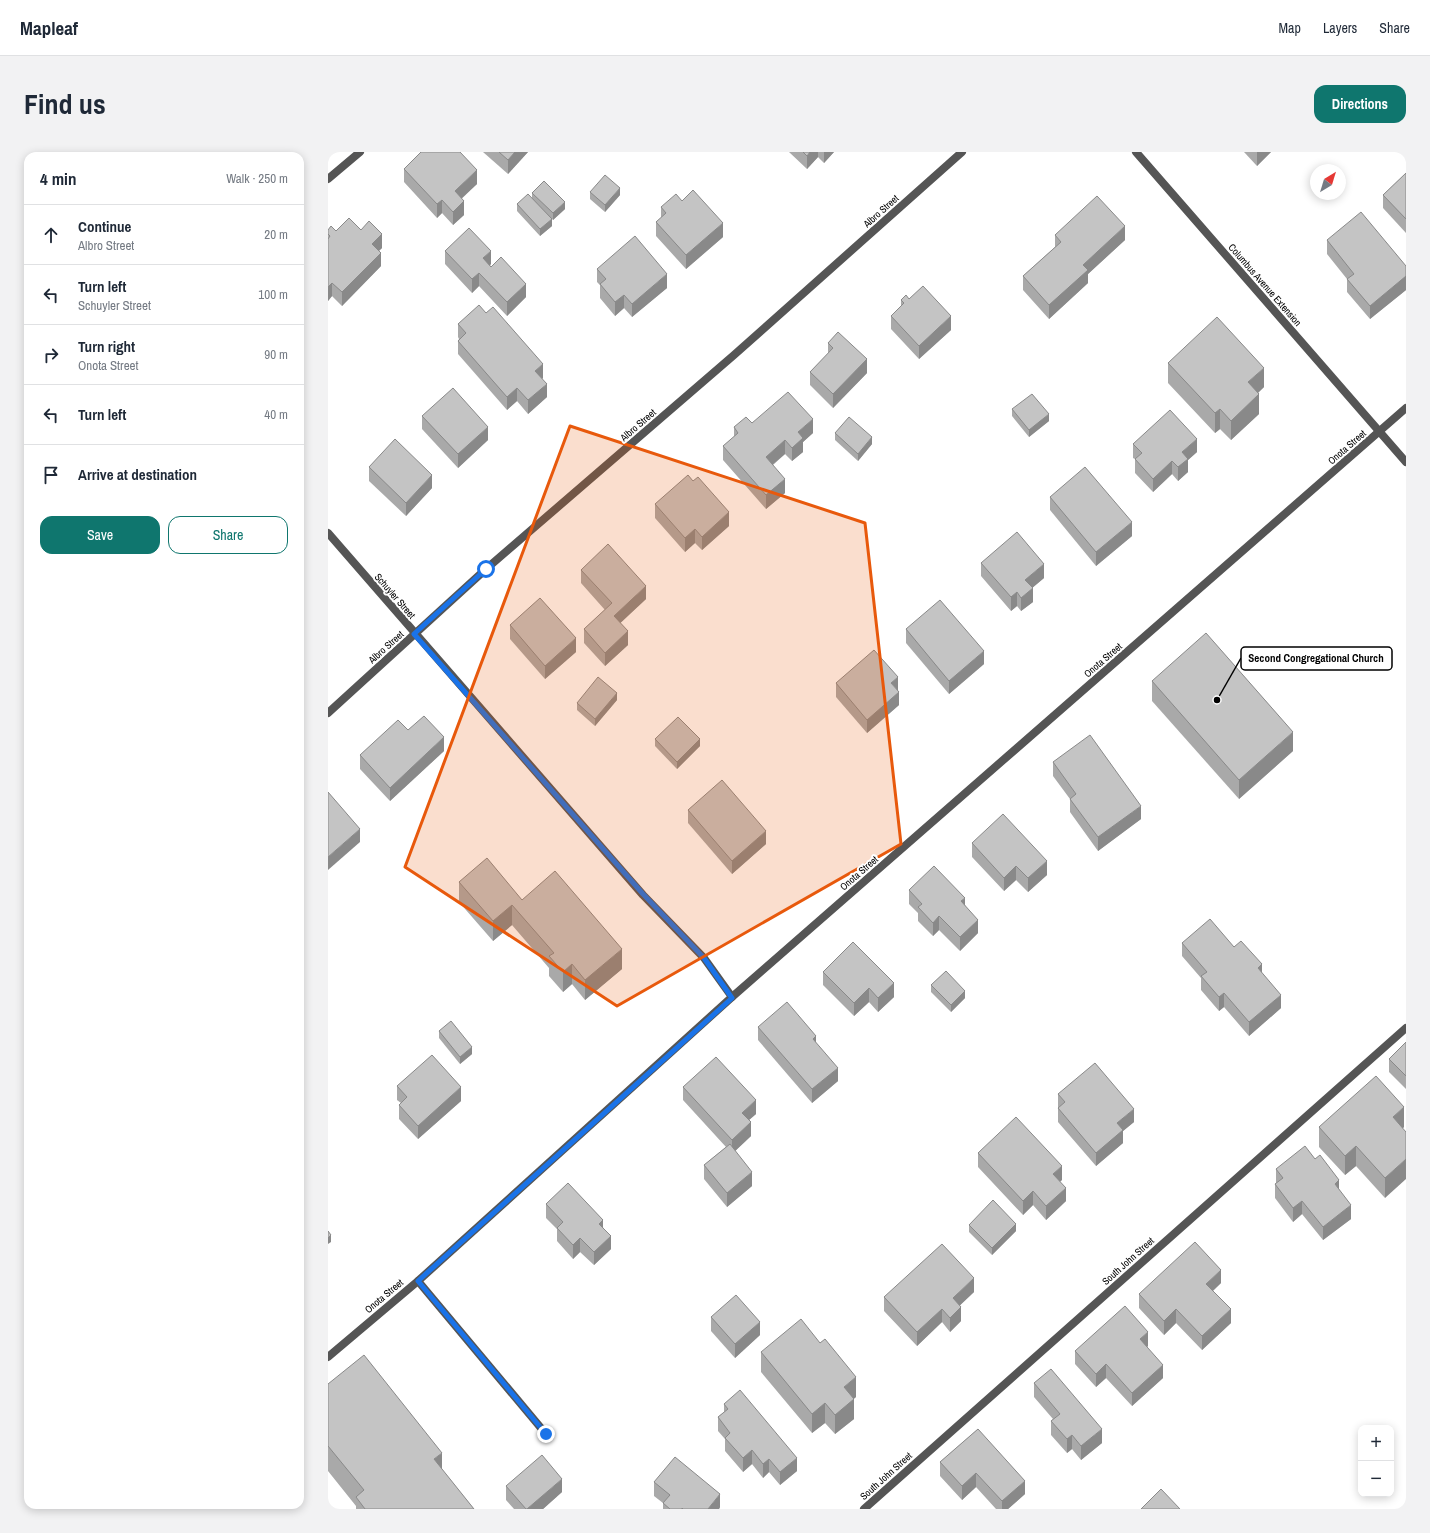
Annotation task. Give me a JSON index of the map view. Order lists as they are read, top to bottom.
{
  "streets": {
    "street": [
      "Albro Street",
      "Columbus Avenue Extension",
      "Onota Street",
      "Schuyler Street",
      "South John Street"
    ]
  },
  "crossings": [
    ["Albro Street", "Schuyler Street"],
    ["Columbus Avenue Extension", "Onota Street"],
    ["Onota Street", "Schuyler Street"]
  ],
  "places": ["Second Congregational Church"],
  "north": "top right",
  "page": {
    "header": "Mapleaf",
    "nav": ["Map", "Layers", "Share"],
    "title": "Find us",
    "buttons": [
      "Directions",
      ["Save", "Share"]
    ],
    "heading": ["4 min", "Walk · 250 m"],
    "list": [
      ["Continue", "Albro Street", "20 m"],
      ["Turn left", "Schuyler Street", "100 m"],
      ["Turn right", "Onota Street", "90 m"],
      ["Turn left", "40 m"],
      "Arrive at destination"
    ],
    "map_buttons": ["+", "−"]
  }
}
